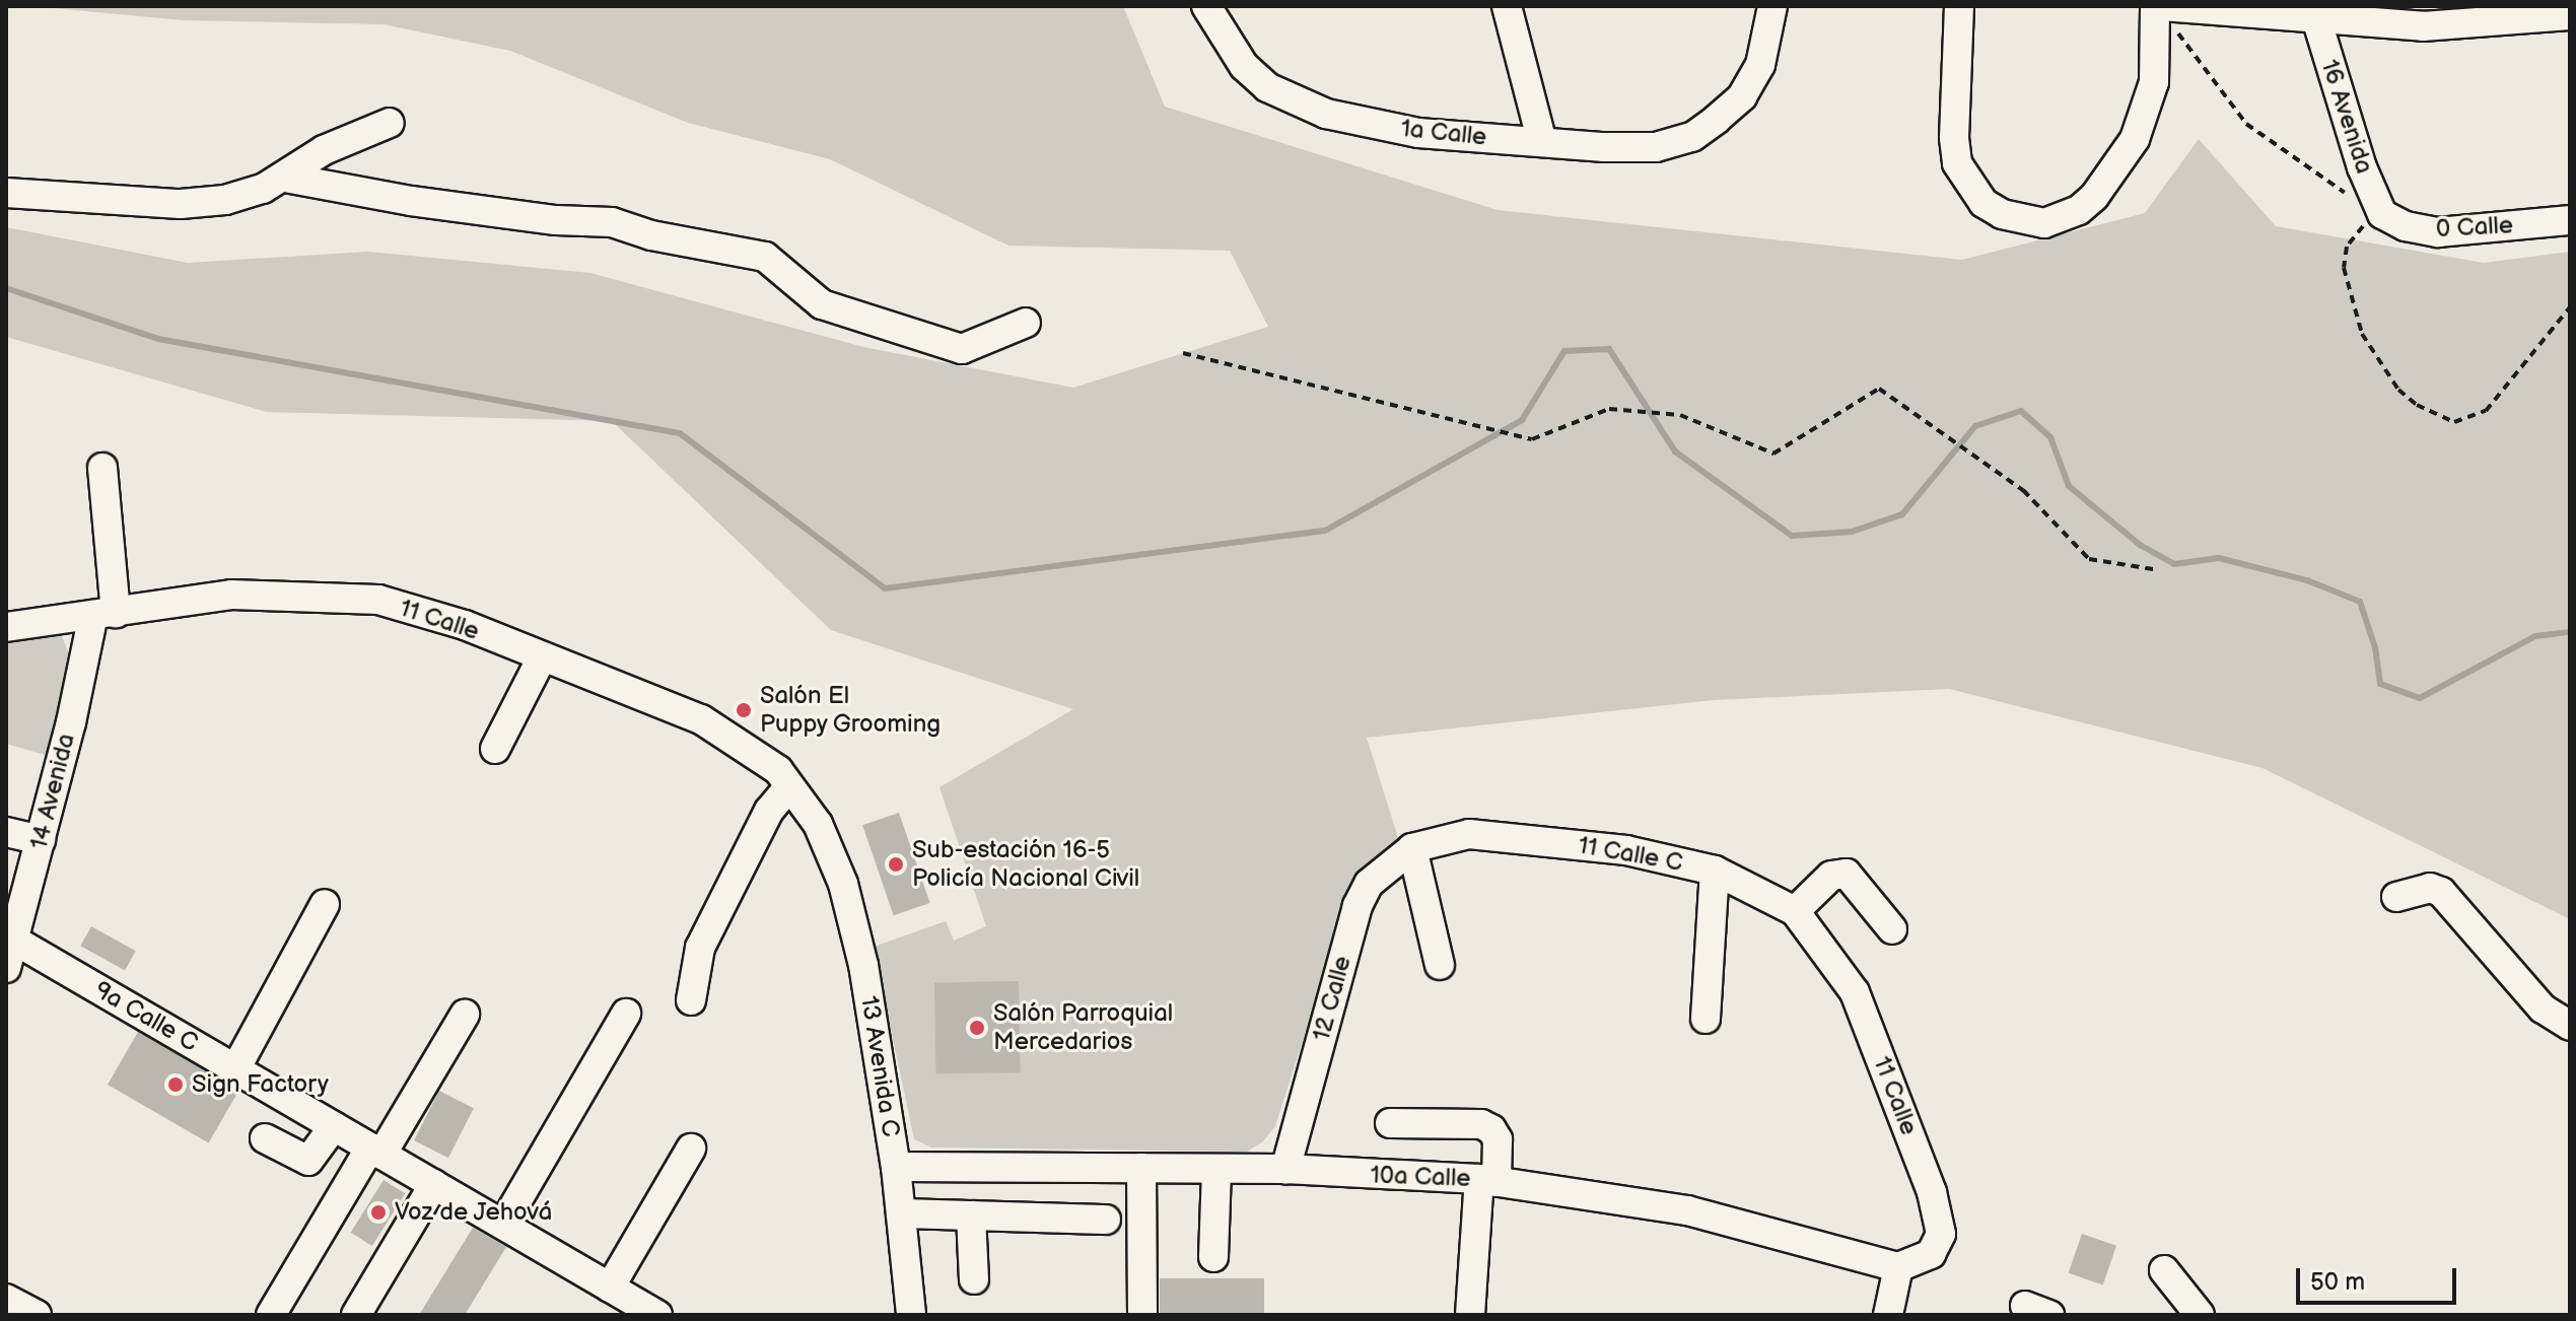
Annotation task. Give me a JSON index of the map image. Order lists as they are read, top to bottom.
{
  "streets": {
    "street": [
      "16 Avenida",
      "1a Calle",
      "0 Calle",
      "11 Calle",
      "14 Avenida",
      "11 Calle C",
      "12 Calle",
      "9a Calle C",
      "13 Avenida C",
      "10a Calle"
    ]
  },
  "crossings": [
    ["16 Avenida", "0 Calle"],
    ["11 Calle", "14 Avenida"],
    ["11 Calle", "11 Calle C"],
    ["11 Calle", "13 Avenida C"],
    ["11 Calle", "10a Calle"],
    ["14 Avenida", "9a Calle C"],
    ["11 Calle C", "12 Calle"],
    ["12 Calle", "10a Calle"],
    ["13 Avenida C", "10a Calle"]
  ],
  "places": [
    "Salón El Puppy Grooming",
    "Sub-estación 16-5 Policía Nacional Civil",
    "Salón Parroquial Mercedarios",
    "Sign Factory",
    "Voz de Jehová"
  ],
  "scale_bar": "50 m"
}
